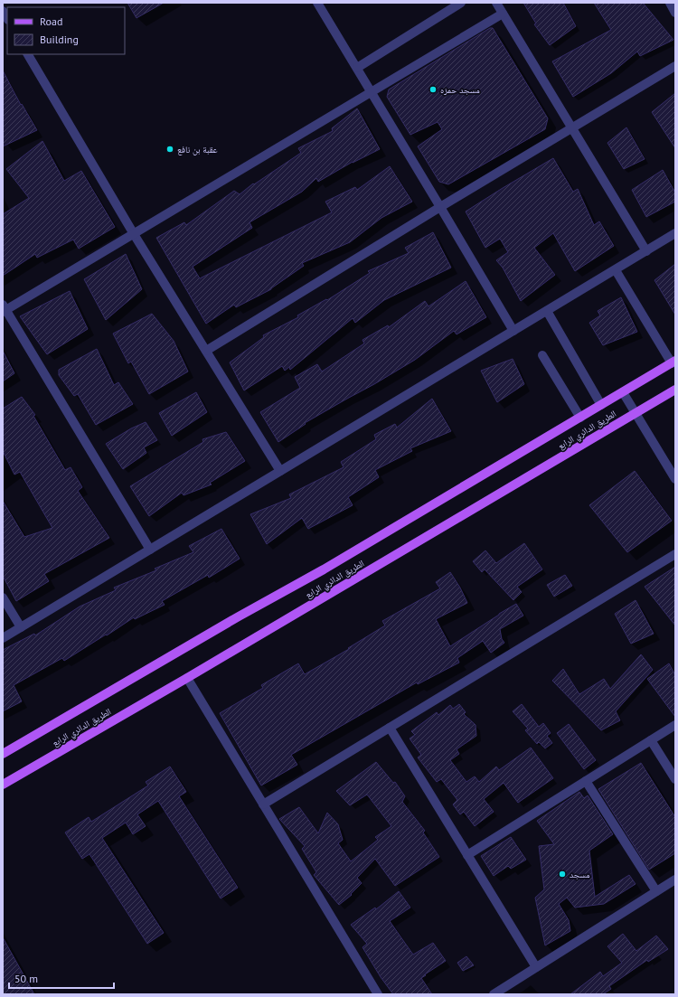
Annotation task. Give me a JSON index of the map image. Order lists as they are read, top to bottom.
{
  "streets": {
    "main road": ["الطريق الدائري الرابع"]
  },
  "places": ["مسجد حمزه", "عقبة بن نافع", "مسجد"],
  "legend": ["Road", "Building"],
  "scale_bar": "50 m"
}
